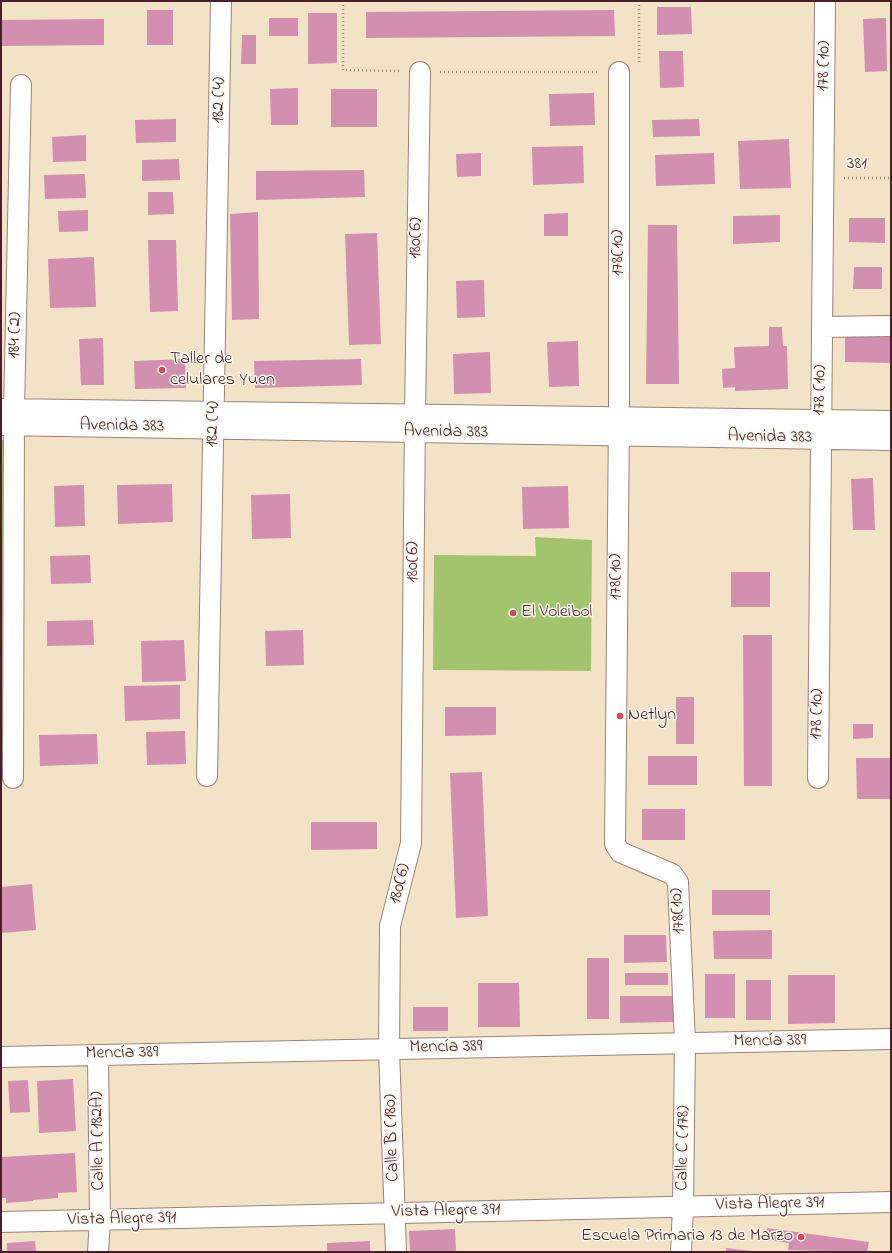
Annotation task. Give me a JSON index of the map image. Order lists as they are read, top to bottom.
{
  "streets": {
    "street": [
      "178 (10)",
      "182 (4)",
      "180(6)",
      "178(10)",
      "184 (2)",
      "Avenida 383",
      "Mencía 389",
      "Calle B (180)",
      "Calle A (182A)",
      "Calle C (178)",
      "Vista Alegre 391"
    ],
    "path": ["381"]
  },
  "crossings": [
    ["178 (10)", "381"],
    ["178 (10)", "Avenida 383"],
    ["182 (4)", "Avenida 383"],
    ["180(6)", "Avenida 383"],
    ["180(6)", "Mencía 389"],
    ["180(6)", "Calle B (180)"],
    ["178(10)", "Avenida 383"],
    ["178(10)", "Mencía 389"],
    ["178(10)", "Calle C (178)"],
    ["184 (2)", "Avenida 383"],
    ["Mencía 389", "Calle B (180)"],
    ["Mencía 389", "Calle A (182A)"],
    ["Mencía 389", "Calle C (178)"],
    ["Calle B (180)", "Vista Alegre 391"],
    ["Calle A (182A)", "Vista Alegre 391"],
    ["Calle C (178)", "Vista Alegre 391"]
  ],
  "places": [
    "Taller de celulares Yuen",
    "El Voleibol",
    "Netlyn",
    "Escuela Primaria 13 de Marzo"
  ]
}
